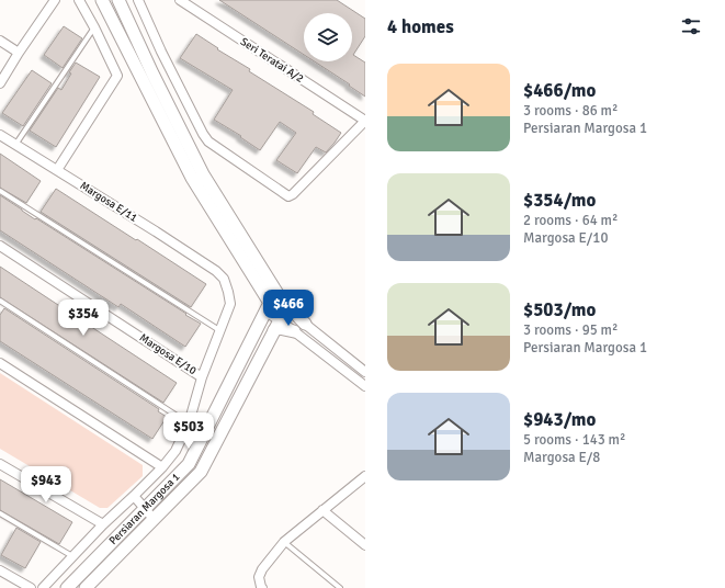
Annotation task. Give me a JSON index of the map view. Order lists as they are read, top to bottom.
{
  "streets": {
    "street": [
      "Seri Teratai A/2",
      "Margosa E/11",
      "Margosa E/10",
      "Persiaran Margosa 1"
    ]
  },
  "page": {
    "heading": "4 homes",
    "list": [
      {
        "name": "$466/mo",
        "note": "3 rooms · 86 m² · Persiaran Margosa 1"
      },
      {
        "name": "$354/mo",
        "note": "2 rooms · 64 m² · Margosa E/10"
      },
      {
        "name": "$503/mo",
        "note": "3 rooms · 95 m² · Persiaran Margosa 1"
      },
      {
        "name": "$943/mo",
        "note": "5 rooms · 143 m² · Margosa E/8"
      }
    ],
    "price": [
      "$466",
      "$354",
      "$503",
      "$943"
    ]
  }
}
